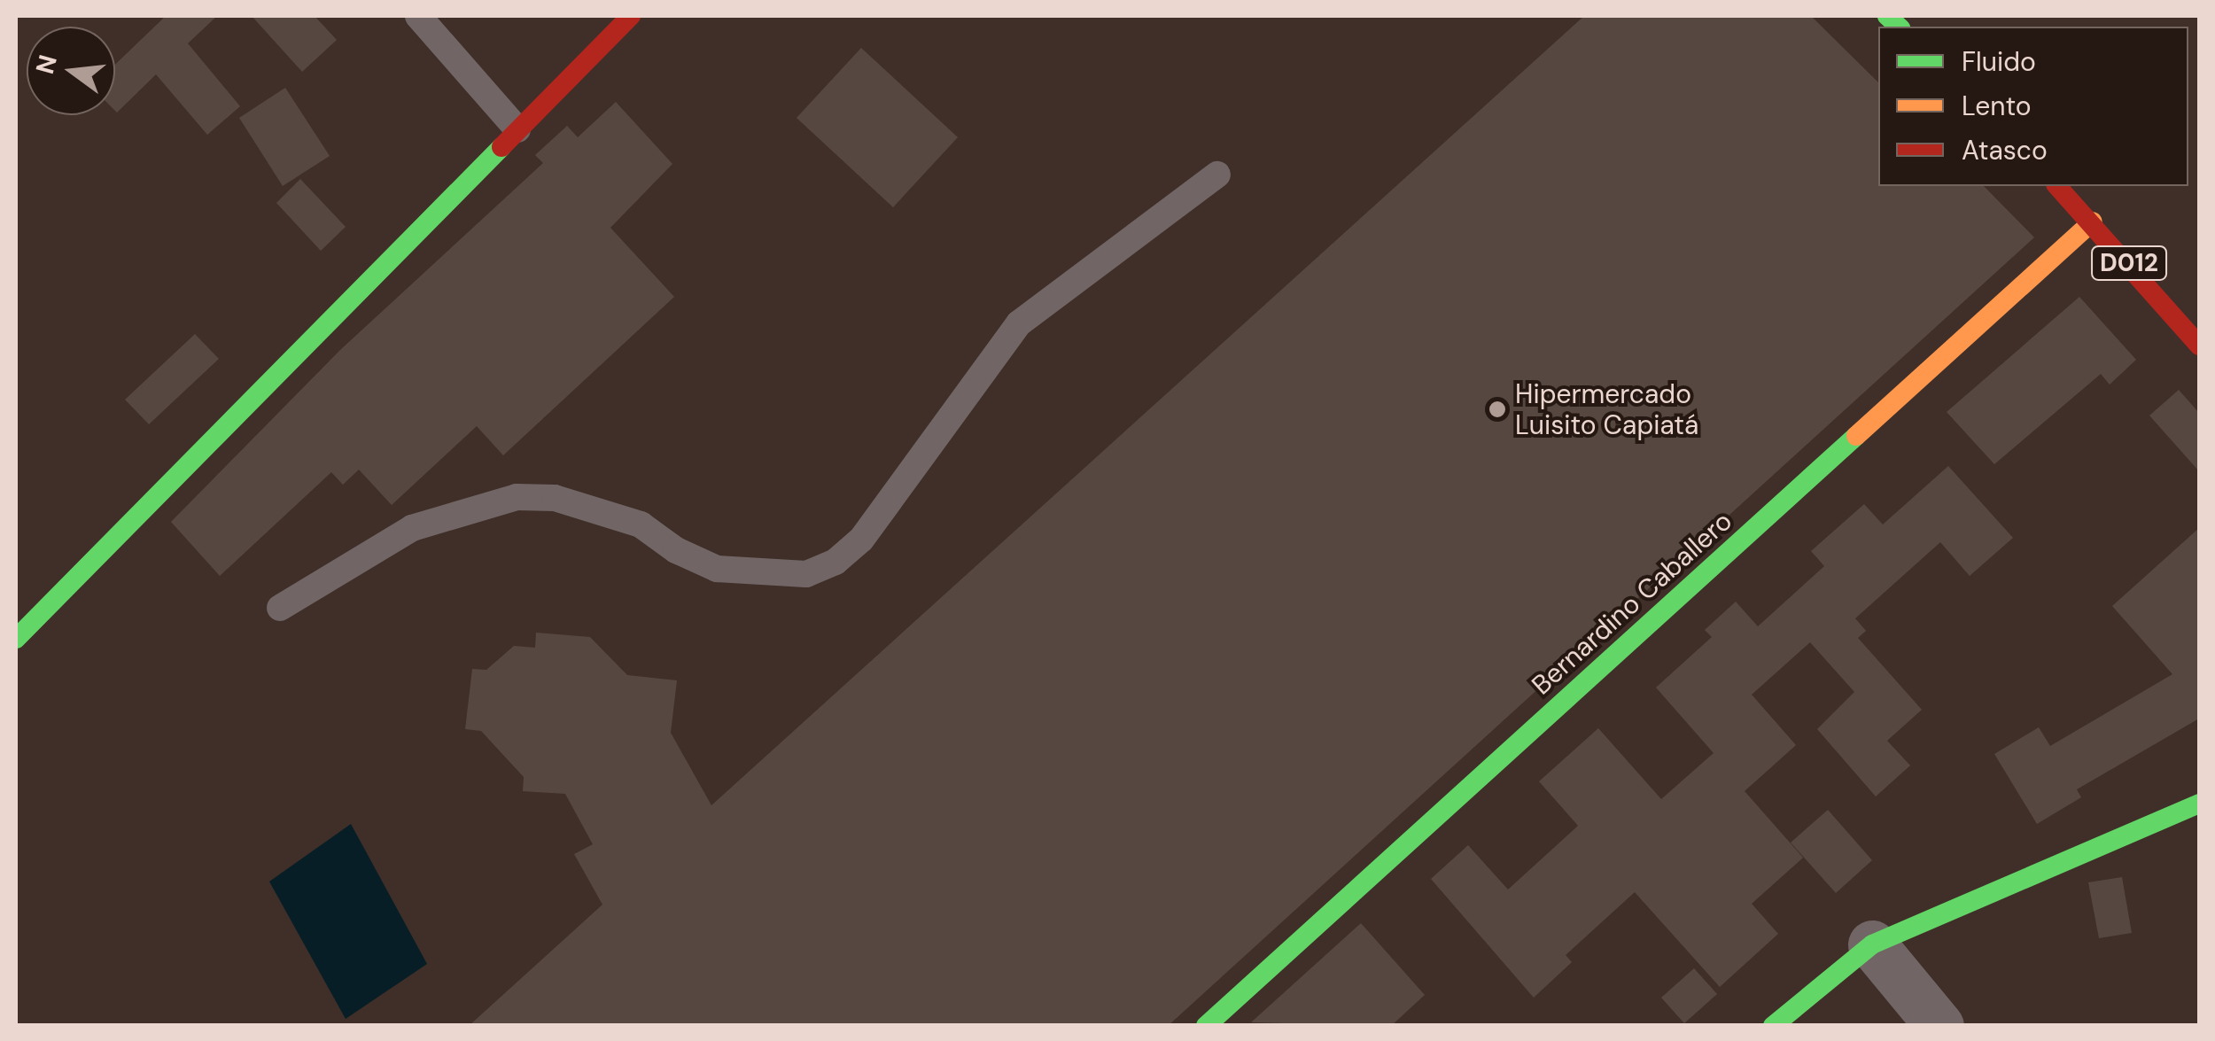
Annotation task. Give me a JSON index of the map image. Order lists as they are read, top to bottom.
{
  "streets": {
    "street": ["D012", "Bernardino Caballero"]
  },
  "crossings": [
    ["D012", "Bernardino Caballero"]
  ],
  "places": ["Hipermercado Luisito Capiatá"],
  "legend": ["Fluido", "Lento", "Atasco"],
  "north": "left"
}
